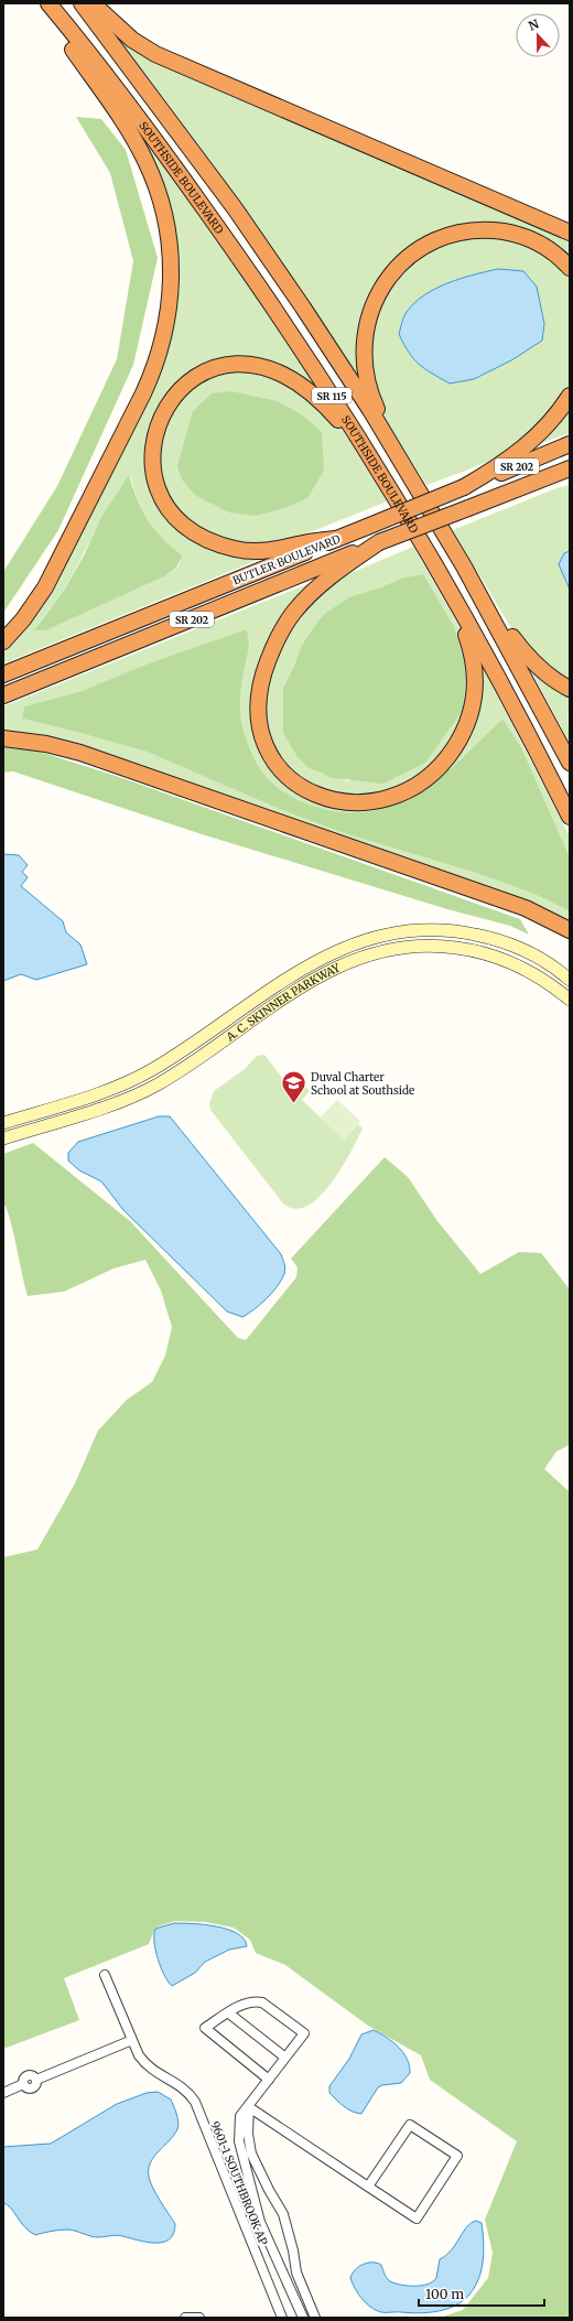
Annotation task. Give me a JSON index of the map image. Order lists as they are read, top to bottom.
{
  "streets": {
    "highway": [
      "SOUTHSIDE BOULEVARD",
      "SR 115",
      "SR 202",
      "BUTLER BOULEVARD"
    ],
    "main road": ["A. C. SKINNER PARKWAY"],
    "street": ["9601-1 SOUTHBROOK AP"]
  },
  "places": {
    "school or university": ["Duval Charter School at Southside"]
  },
  "scale_bar": "100 m",
  "north": "top"
}
